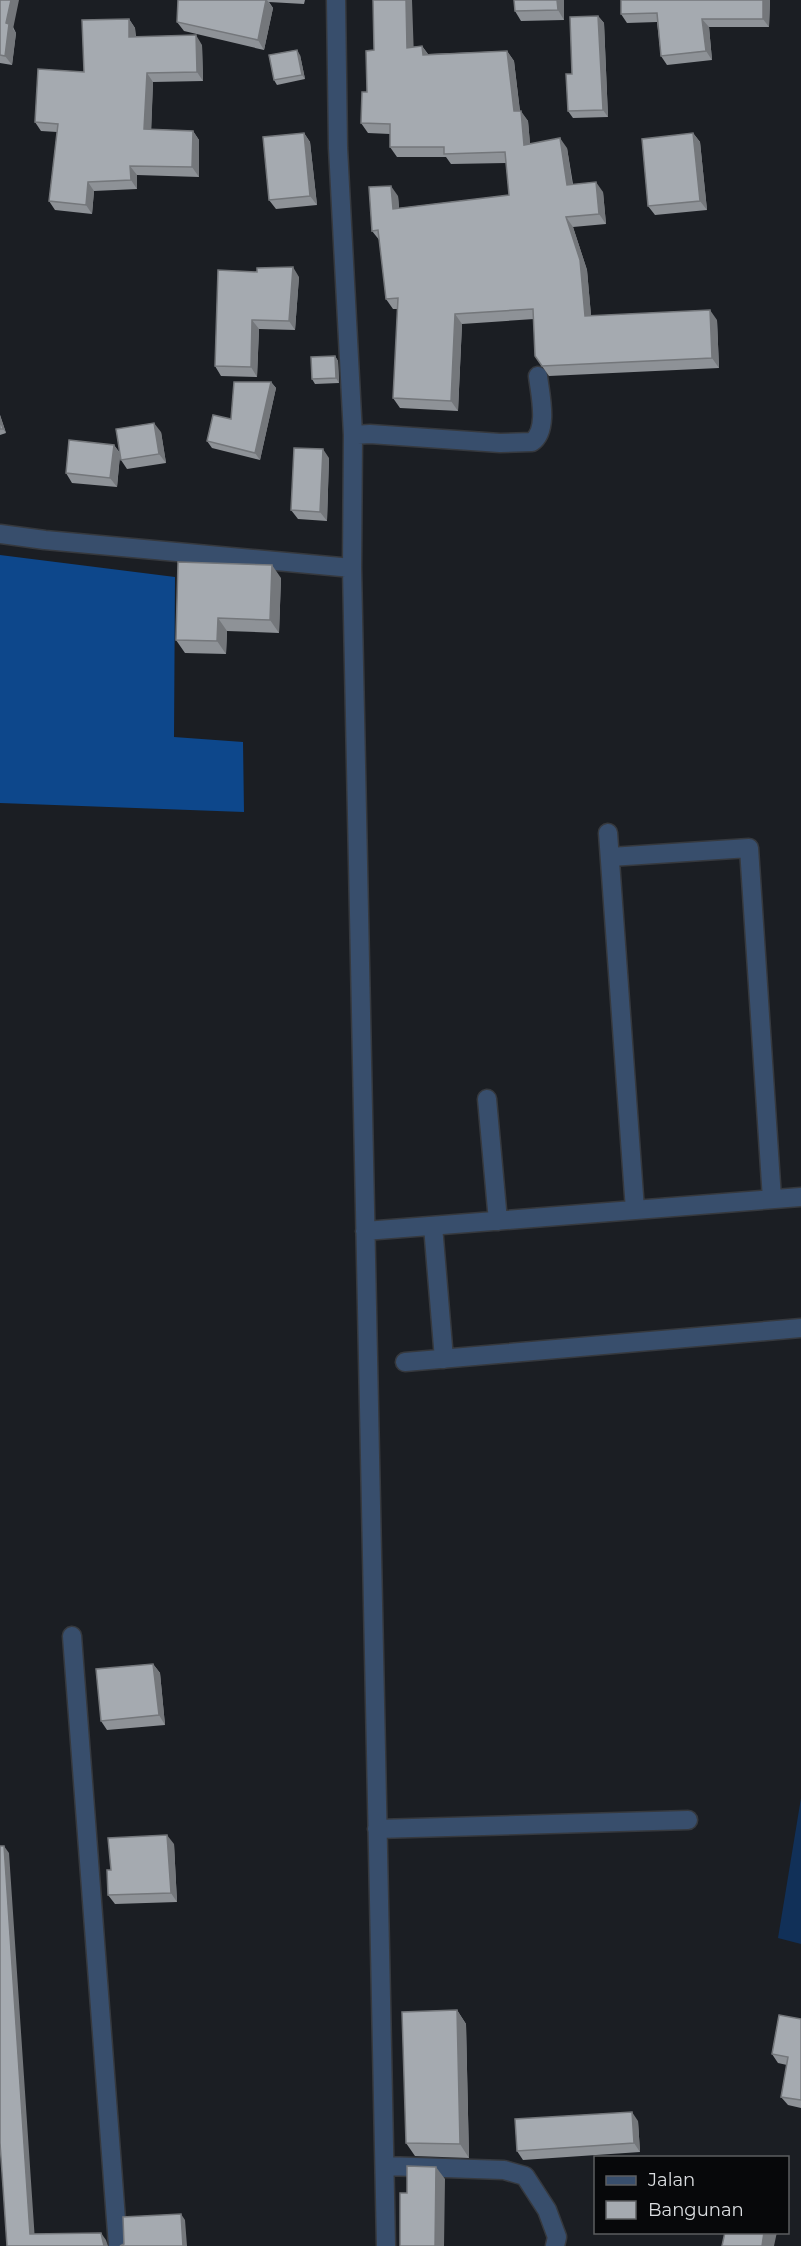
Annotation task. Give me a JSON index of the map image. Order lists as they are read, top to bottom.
{
  "legend": ["Jalan", "Bangunan"]
}
